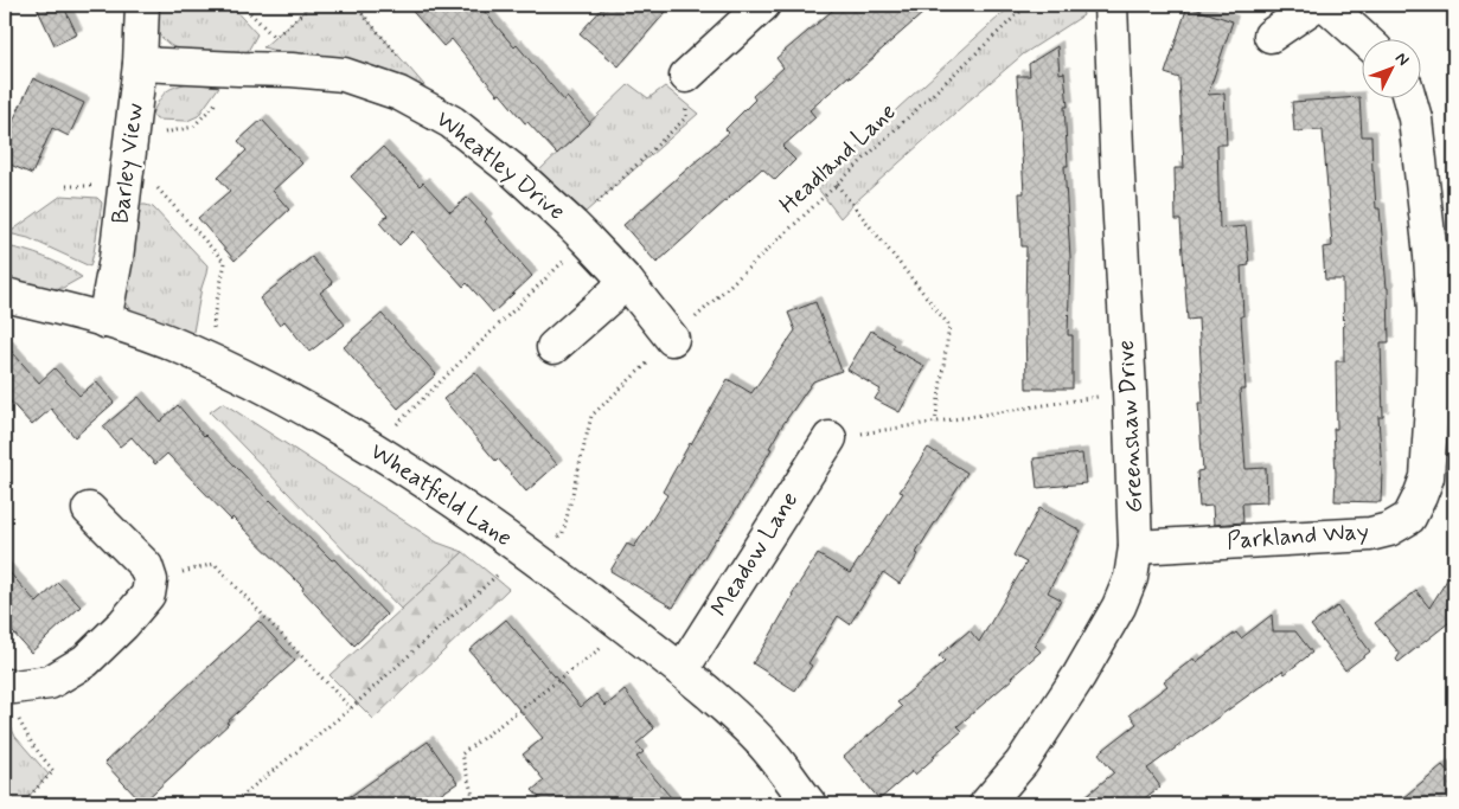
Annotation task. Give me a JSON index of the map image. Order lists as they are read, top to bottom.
{
  "streets": {
    "street": [
      "Barley View",
      "Wheatley Drive",
      "Greenshaw Drive",
      "Wheatfield Lane",
      "Parkland Way",
      "Meadow Lane"
    ],
    "path": ["Headland Lane"]
  },
  "crossings": [
    ["Headland Lane", "Wheatley Drive"],
    ["Headland Lane", "Wheatfield Lane"],
    ["Barley View", "Wheatley Drive"],
    ["Barley View", "Wheatfield Lane"],
    ["Greenshaw Drive", "Parkland Way"],
    ["Wheatfield Lane", "Meadow Lane"]
  ],
  "north": "top right"
}
